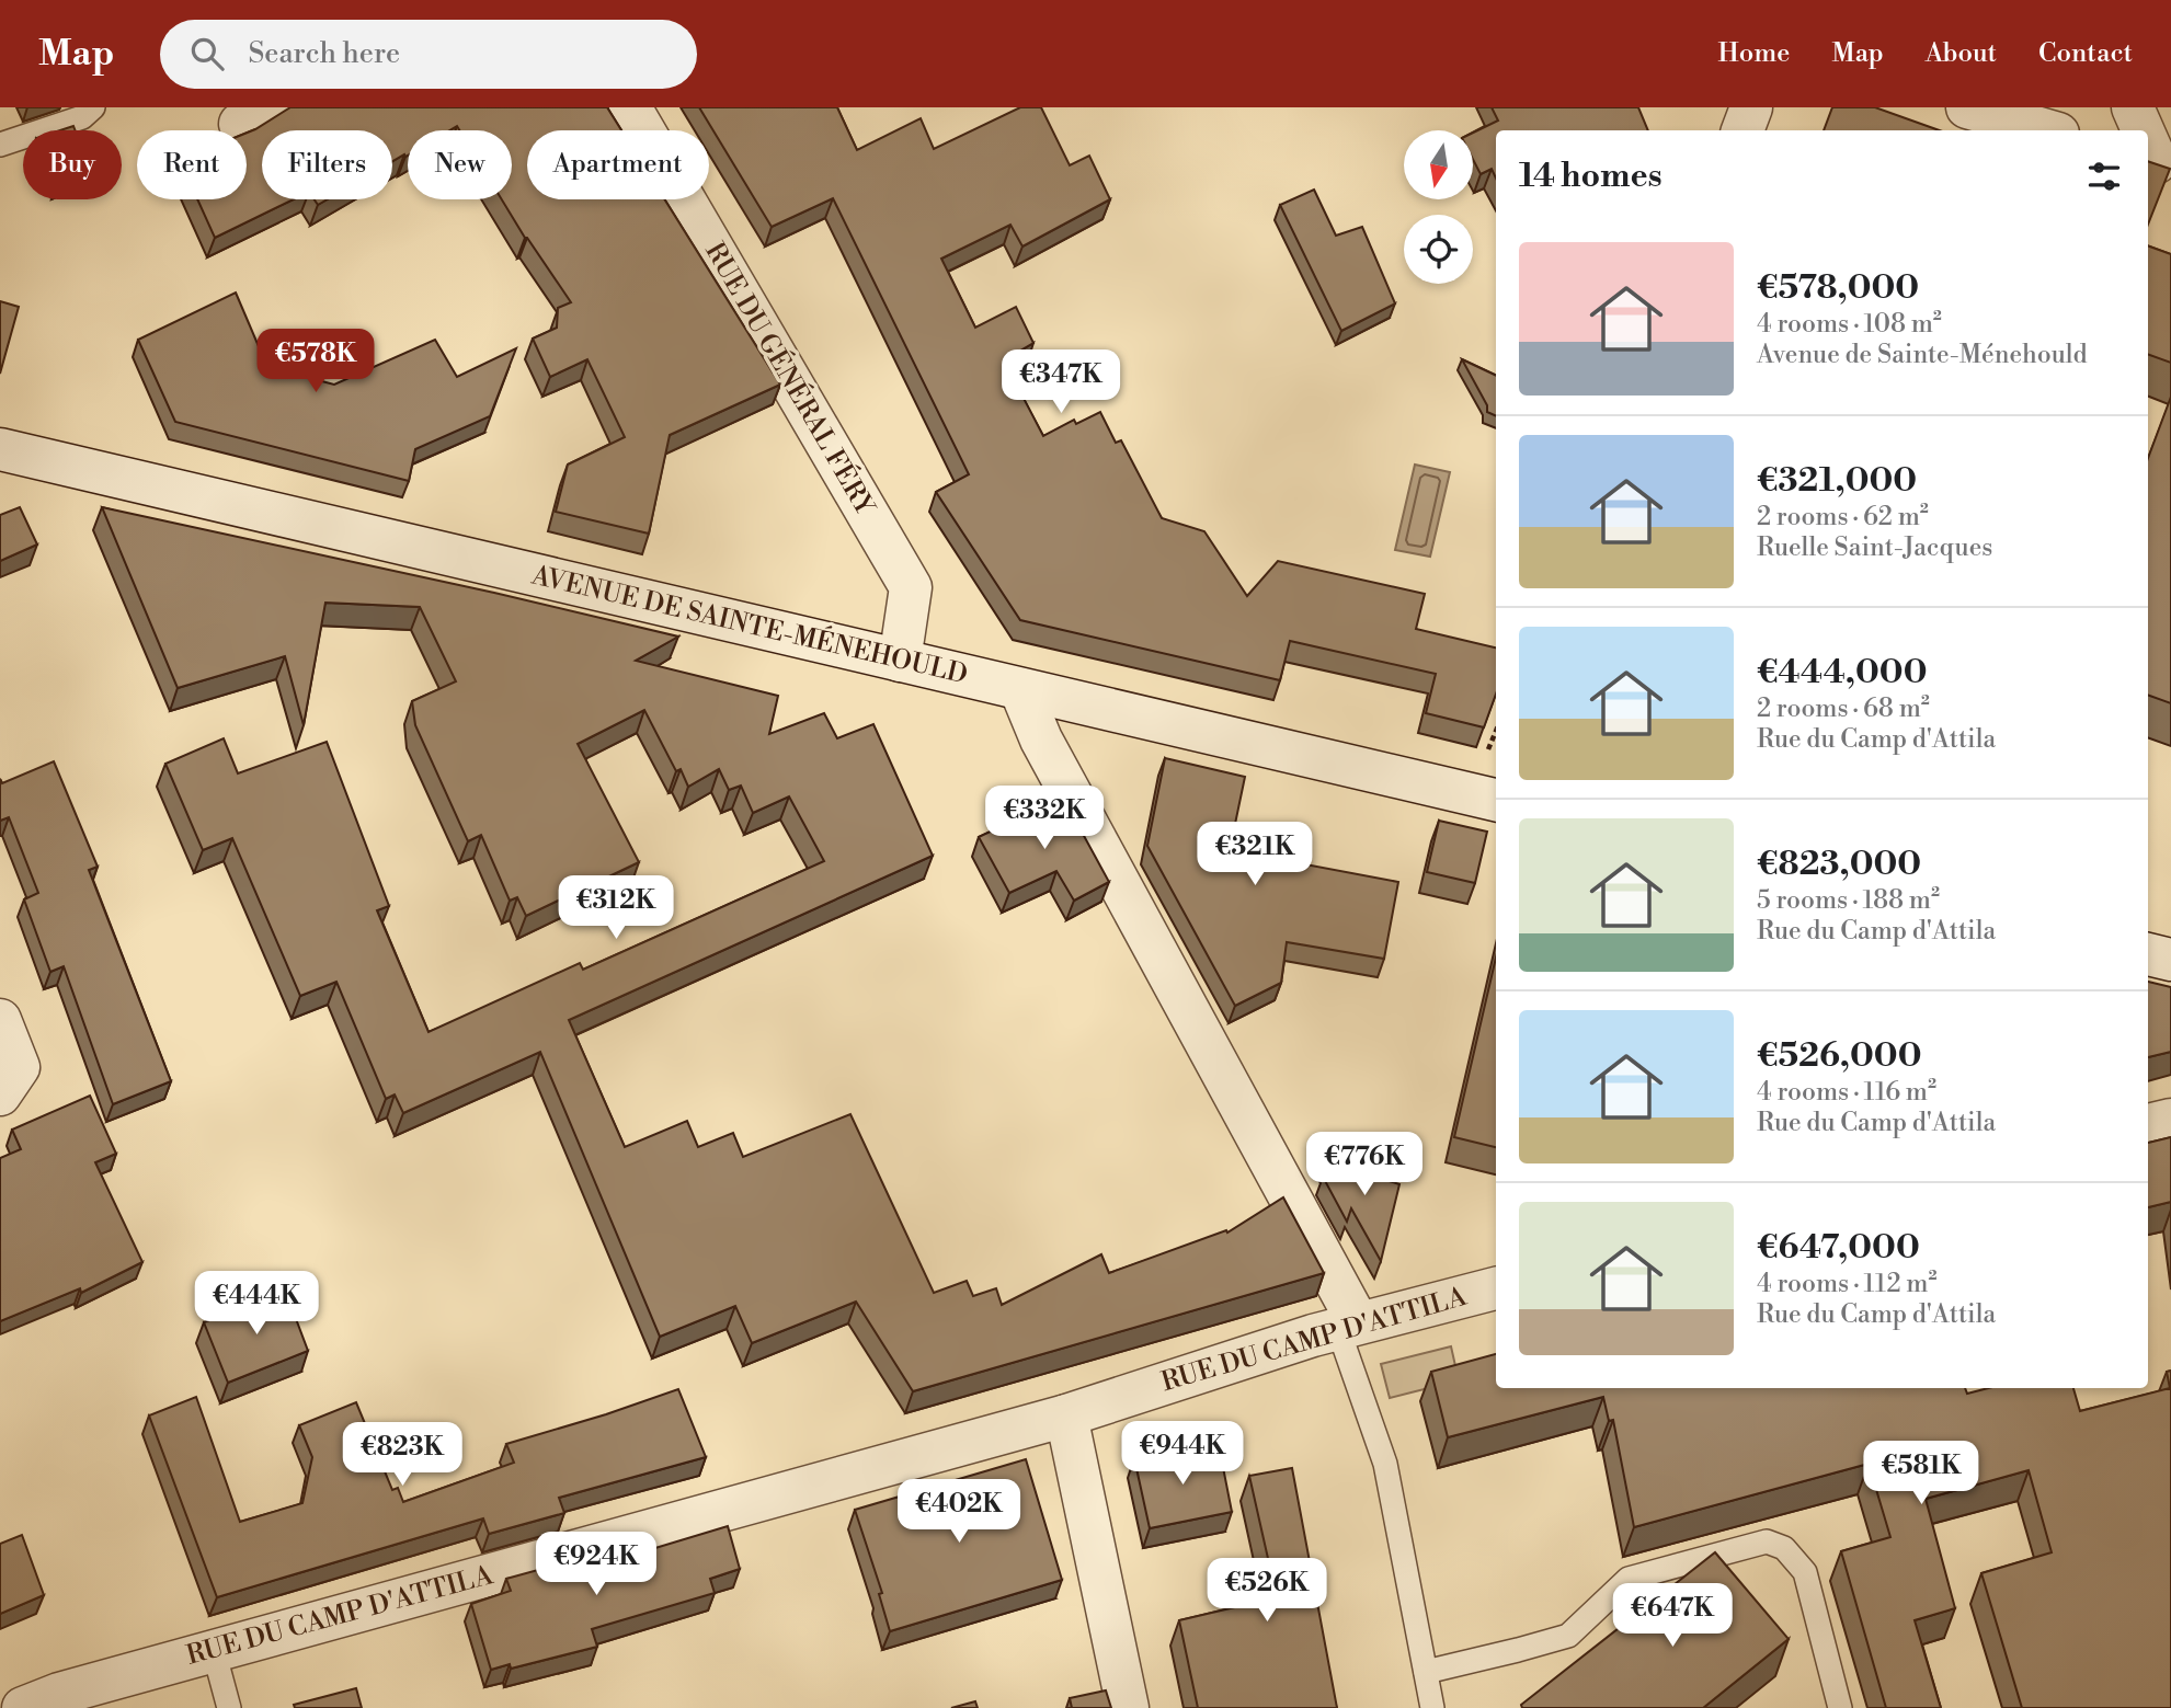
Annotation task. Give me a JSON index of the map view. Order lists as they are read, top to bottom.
{
  "streets": {
    "street": ["RUE DU GÉNÉRAL FÉRY", "AVENUE DE SAINTE-MÉNEHOULD", "RUE DU CAMP D'ATTILA"]
  },
  "crossings": [
    ["RUE DU GÉNÉRAL FÉRY", "AVENUE DE SAINTE-MÉNEHOULD"]
  ],
  "north": "bottom",
  "page": {
    "header": "Map",
    "search": "Search here",
    "nav": [
      "Home",
      "Map",
      "About",
      "Contact"
    ],
    "chip": [
      "Buy",
      "Rent",
      "Filters",
      "New",
      "Apartment"
    ],
    "heading": "14 homes",
    "list": [
      {
        "name": "€578,000",
        "note": "4 rooms · 108 m² · Avenue de Sainte-Ménehould"
      },
      {
        "name": "€321,000",
        "note": "2 rooms · 62 m² · Ruelle Saint-Jacques"
      },
      {
        "name": "€444,000",
        "note": "2 rooms · 68 m² · Rue du Camp d'Attila"
      },
      {
        "name": "€823,000",
        "note": "5 rooms · 188 m² · Rue du Camp d'Attila"
      },
      {
        "name": "€526,000",
        "note": "4 rooms · 116 m² · Rue du Camp d'Attila"
      },
      {
        "name": "€647,000",
        "note": "4 rooms · 112 m² · Rue du Camp d'Attila"
      }
    ],
    "price": [
      "€578K",
      "€347K",
      "€332K",
      "€321K",
      "€312K",
      "€776K",
      "€444K",
      "€944K",
      "€823K",
      "€581K",
      "€402K",
      "€924K",
      "€526K",
      "€647K"
    ]
  }
}
